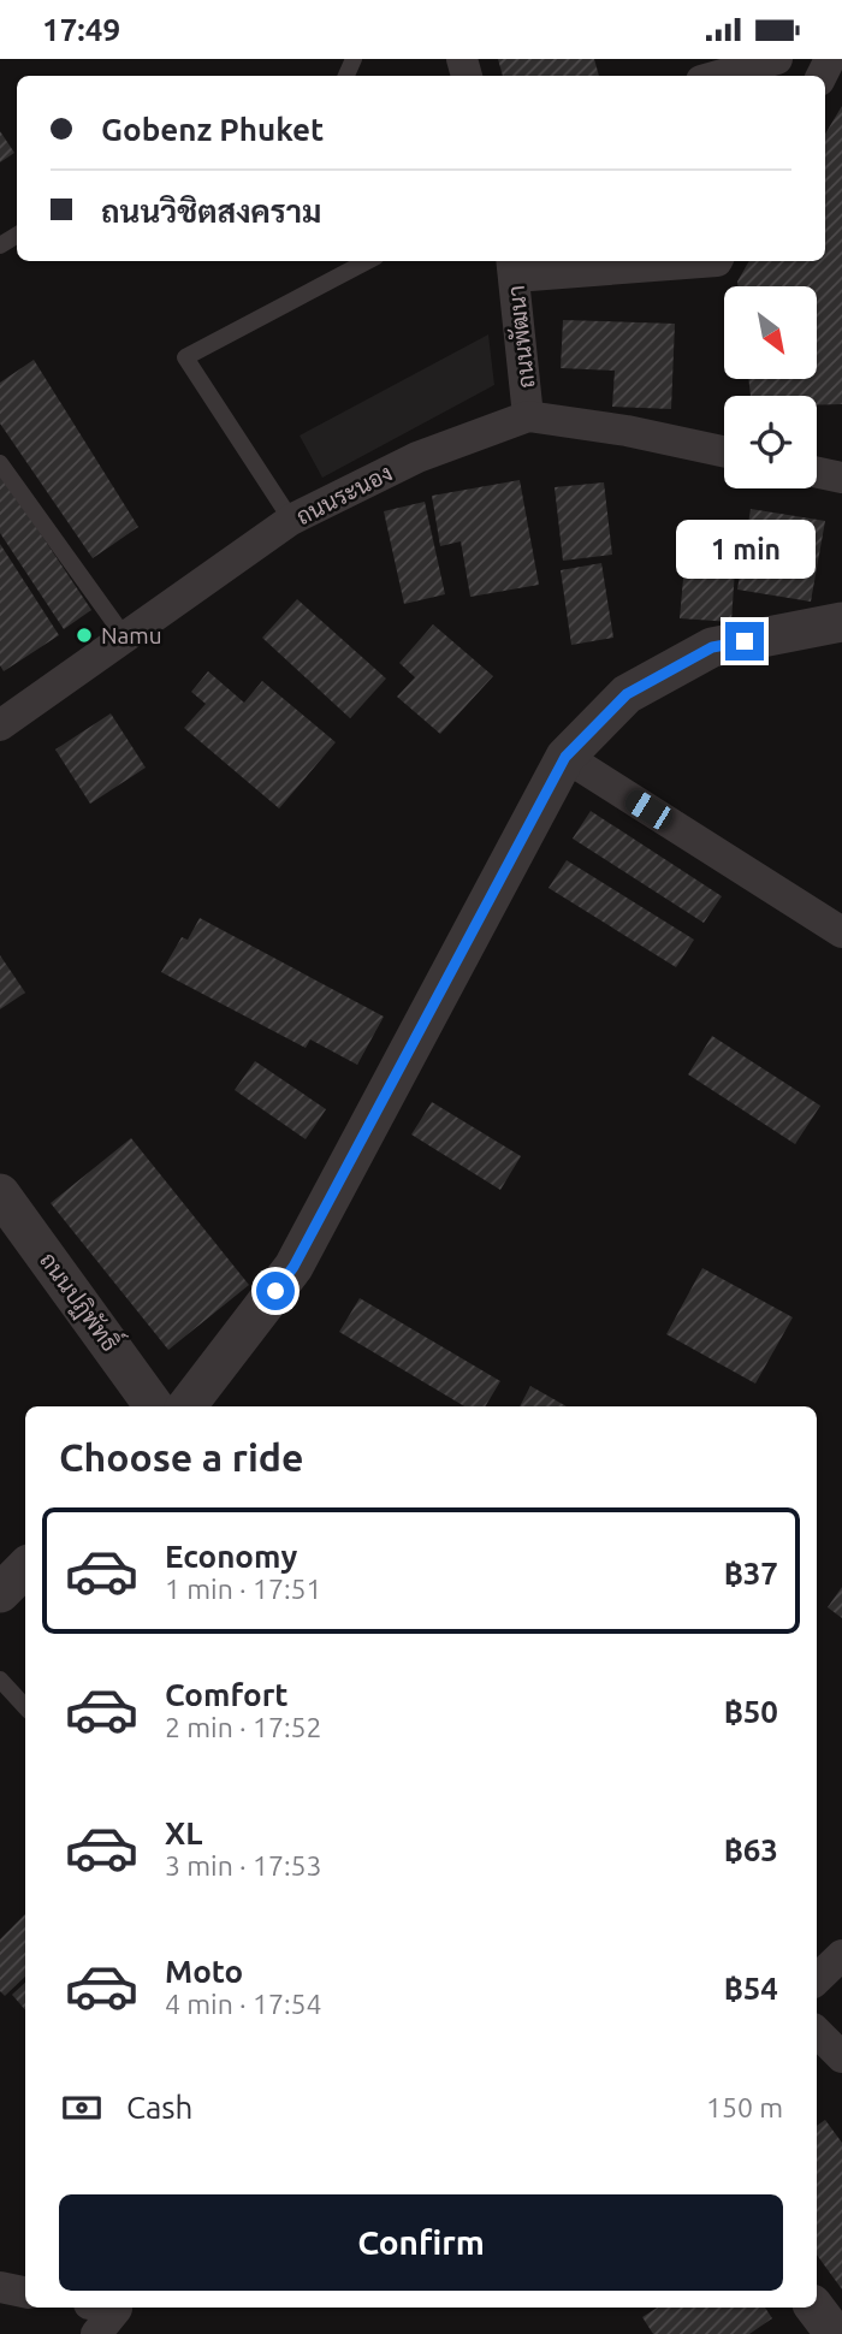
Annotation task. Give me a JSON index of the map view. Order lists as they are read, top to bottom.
{
  "streets": {
    "street": ["ถนนพัฒนา", "ถนนระนอง", "ถนนปฏิพัทธิ์"]
  },
  "crossings": [
    ["ถนนพัฒนา", "ถนนระนอง"]
  ],
  "places": ["Namu"],
  "north": "bottom right",
  "page": {
    "status": "17:49",
    "banner": ["Gobenz Phuket", "ถนนวิชิตสงคราม"],
    "bubble": "1 min",
    "heading": "Choose a ride",
    "list": [
      {
        "name": "Economy",
        "note": "1 min · 17:51",
        "value": "฿37"
      },
      {
        "name": "Comfort",
        "note": "2 min · 17:52",
        "value": "฿50"
      },
      {
        "name": "XL",
        "note": "3 min · 17:53",
        "value": "฿63"
      },
      {
        "name": "Moto",
        "note": "4 min · 17:54",
        "value": "฿54"
      }
    ],
    "pay": ["Cash", "150 m"],
    "buttons": "Confirm"
  }
}
